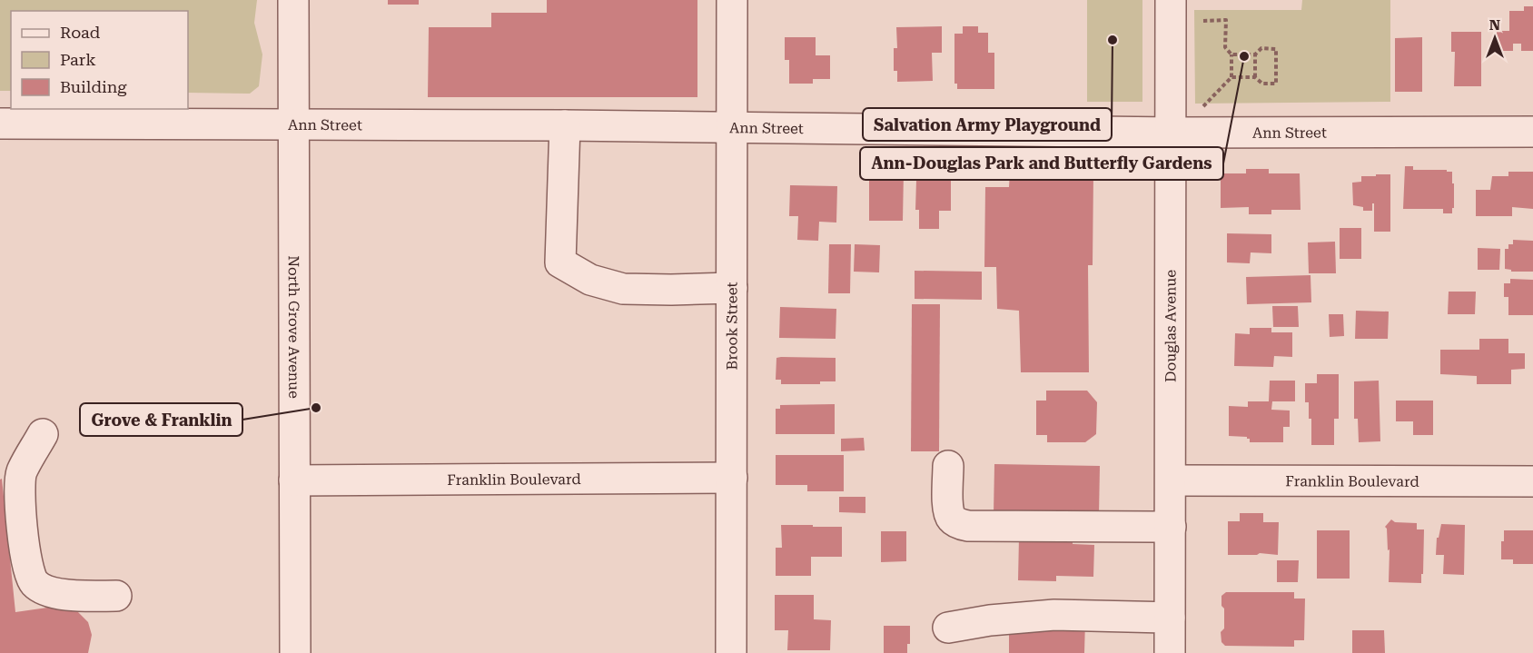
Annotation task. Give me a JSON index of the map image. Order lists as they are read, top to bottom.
{
  "streets": {
    "street": [
      "Ann Street",
      "Douglas Avenue",
      "North Grove Avenue",
      "Brook Street",
      "Franklin Boulevard"
    ]
  },
  "crossings": [
    ["Ann Street", "Douglas Avenue"],
    ["Ann Street", "North Grove Avenue"],
    ["Ann Street", "Brook Street"],
    ["Douglas Avenue", "Franklin Boulevard"],
    ["North Grove Avenue", "Franklin Boulevard"],
    ["Brook Street", "Franklin Boulevard"]
  ],
  "places": ["Salvation Army Playground", "Ann-Douglas Park and Butterfly Gardens", "Grove & Franklin"],
  "legend": ["Road", "Park", "Building"],
  "north": "top"
}
